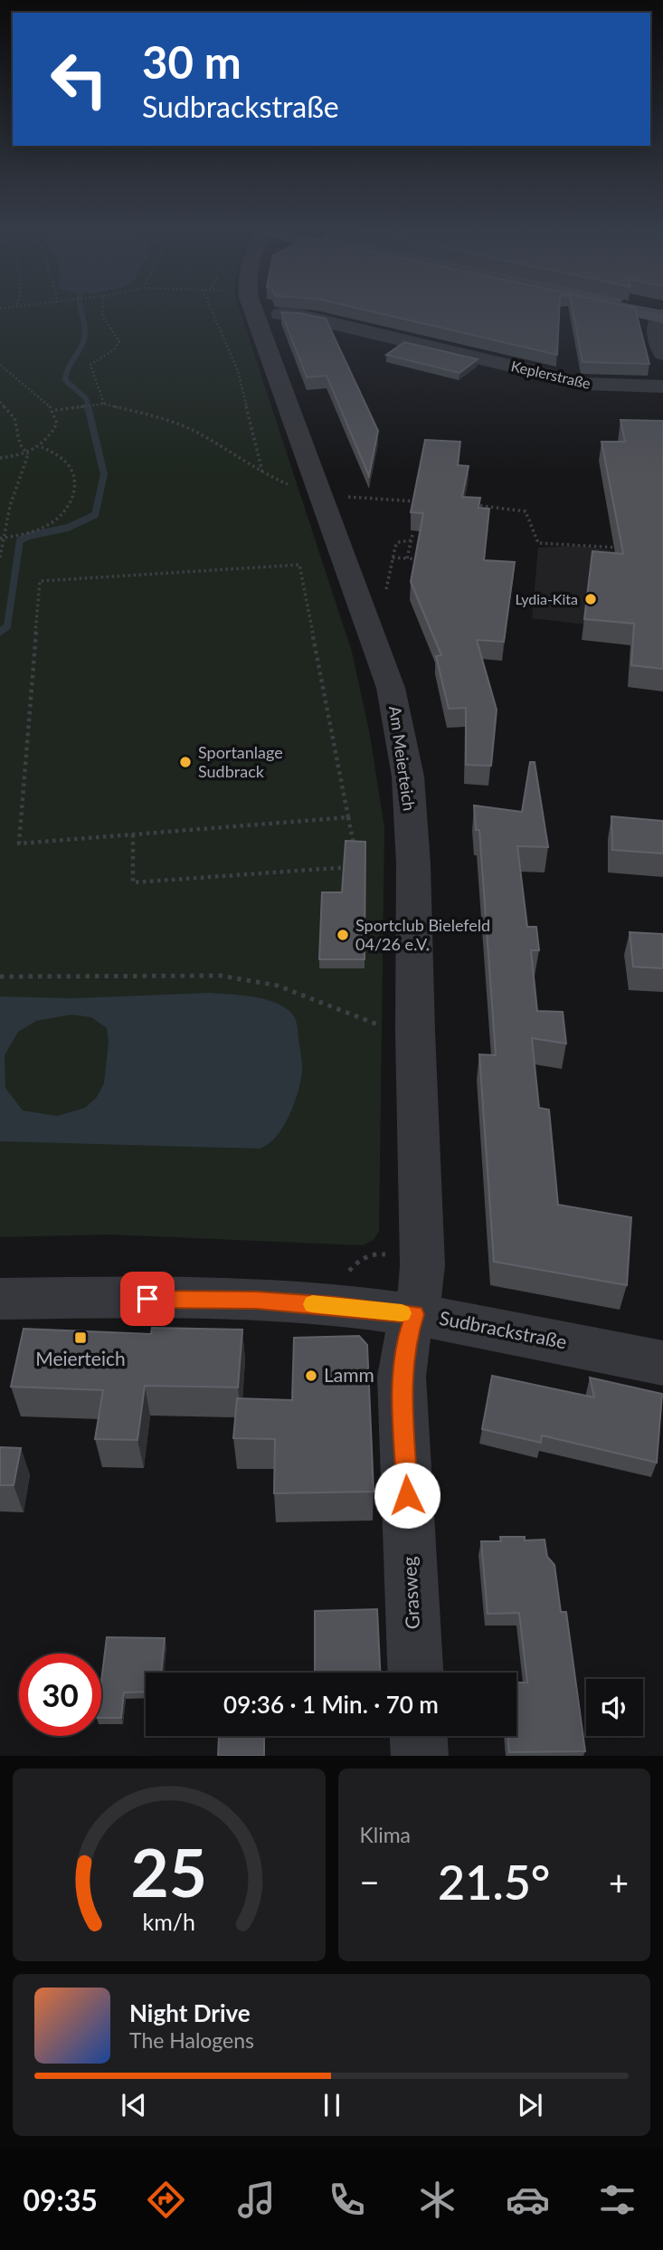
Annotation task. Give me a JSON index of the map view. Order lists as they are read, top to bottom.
{
  "streets": {
    "street": [
      "Keplerstraße",
      "Am Meierteich",
      "Sudbrackstraße",
      "Grasweg"
    ]
  },
  "crossings": [
    ["Am Meierteich", "Sudbrackstraße"],
    ["Am Meierteich", "Grasweg"],
    ["Sudbrackstraße", "Grasweg"]
  ],
  "places": {
    "other": [
      "Lydia-Kita",
      "Sportanlage Sudbrack",
      "Sportclub Bielefeld 04/26 e.V.",
      "Lamm"
    ],
    "transit": ["Meierteich"]
  },
  "page": {
    "turn": ["30 m", "Sudbrackstraße"],
    "limit": "30",
    "trip": "09:36 · 1 Min. · 70 m",
    "tile": "Klima",
    "heat": ["−", "21.5°", "+"],
    "song": ["Night Drive", "The Halogens"],
    "tabs": "09:35",
    "gauge": ["25", "km/h"]
  }
}
